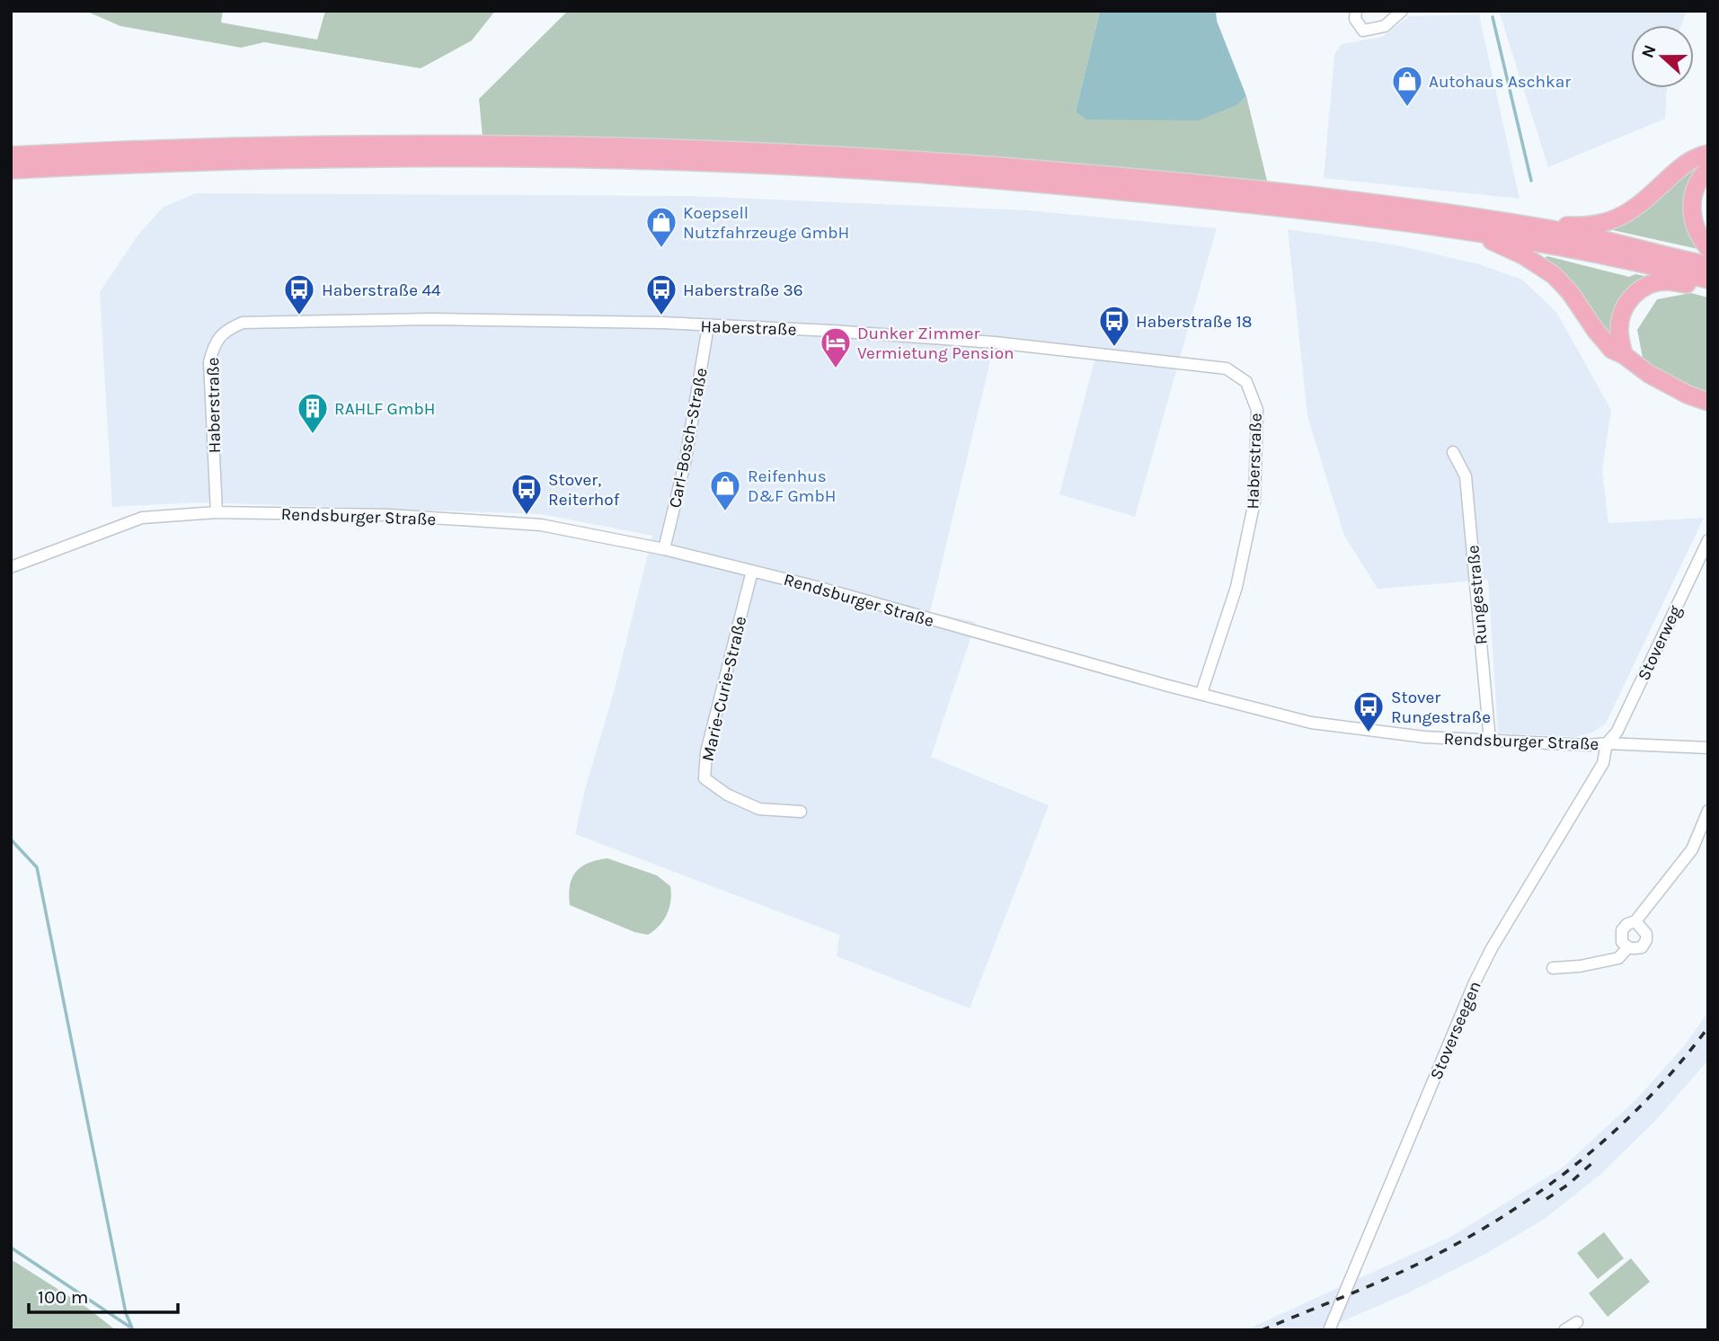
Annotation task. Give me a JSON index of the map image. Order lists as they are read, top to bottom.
{
  "streets": {
    "street": [
      "Haberstraße",
      "Carl-Bosch-Straße",
      "Rendsburger Straße",
      "Rungestraße",
      "Stoverweg",
      "Marie-Curie-Straße",
      "Stoverseegen"
    ]
  },
  "crossings": [
    ["Haberstraße", "Carl-Bosch-Straße"],
    ["Haberstraße", "Rendsburger Straße"],
    ["Carl-Bosch-Straße", "Rendsburger Straße"],
    ["Rendsburger Straße", "Rungestraße"],
    ["Rendsburger Straße", "Stoverweg"],
    ["Rendsburger Straße", "Marie-Curie-Straße"],
    ["Rendsburger Straße", "Stoverseegen"],
    ["Stoverweg", "Stoverseegen"]
  ],
  "places": {
    "shop": ["Autohaus Aschkar", "Koepsell Nutzfahrzeuge GmbH", "Reifenhus D&F GmbH"],
    "bus stop": [
      "Haberstraße 44",
      "Haberstraße 36",
      "Haberstraße 18",
      "Stover, Reiterhof",
      "Stover Rungestraße"
    ],
    "hotel": ["Dunker Zimmer Vermietung Pension"],
    "building": ["RAHLF GmbH"]
  },
  "scale_bar": "100 m",
  "north": "left"
}
